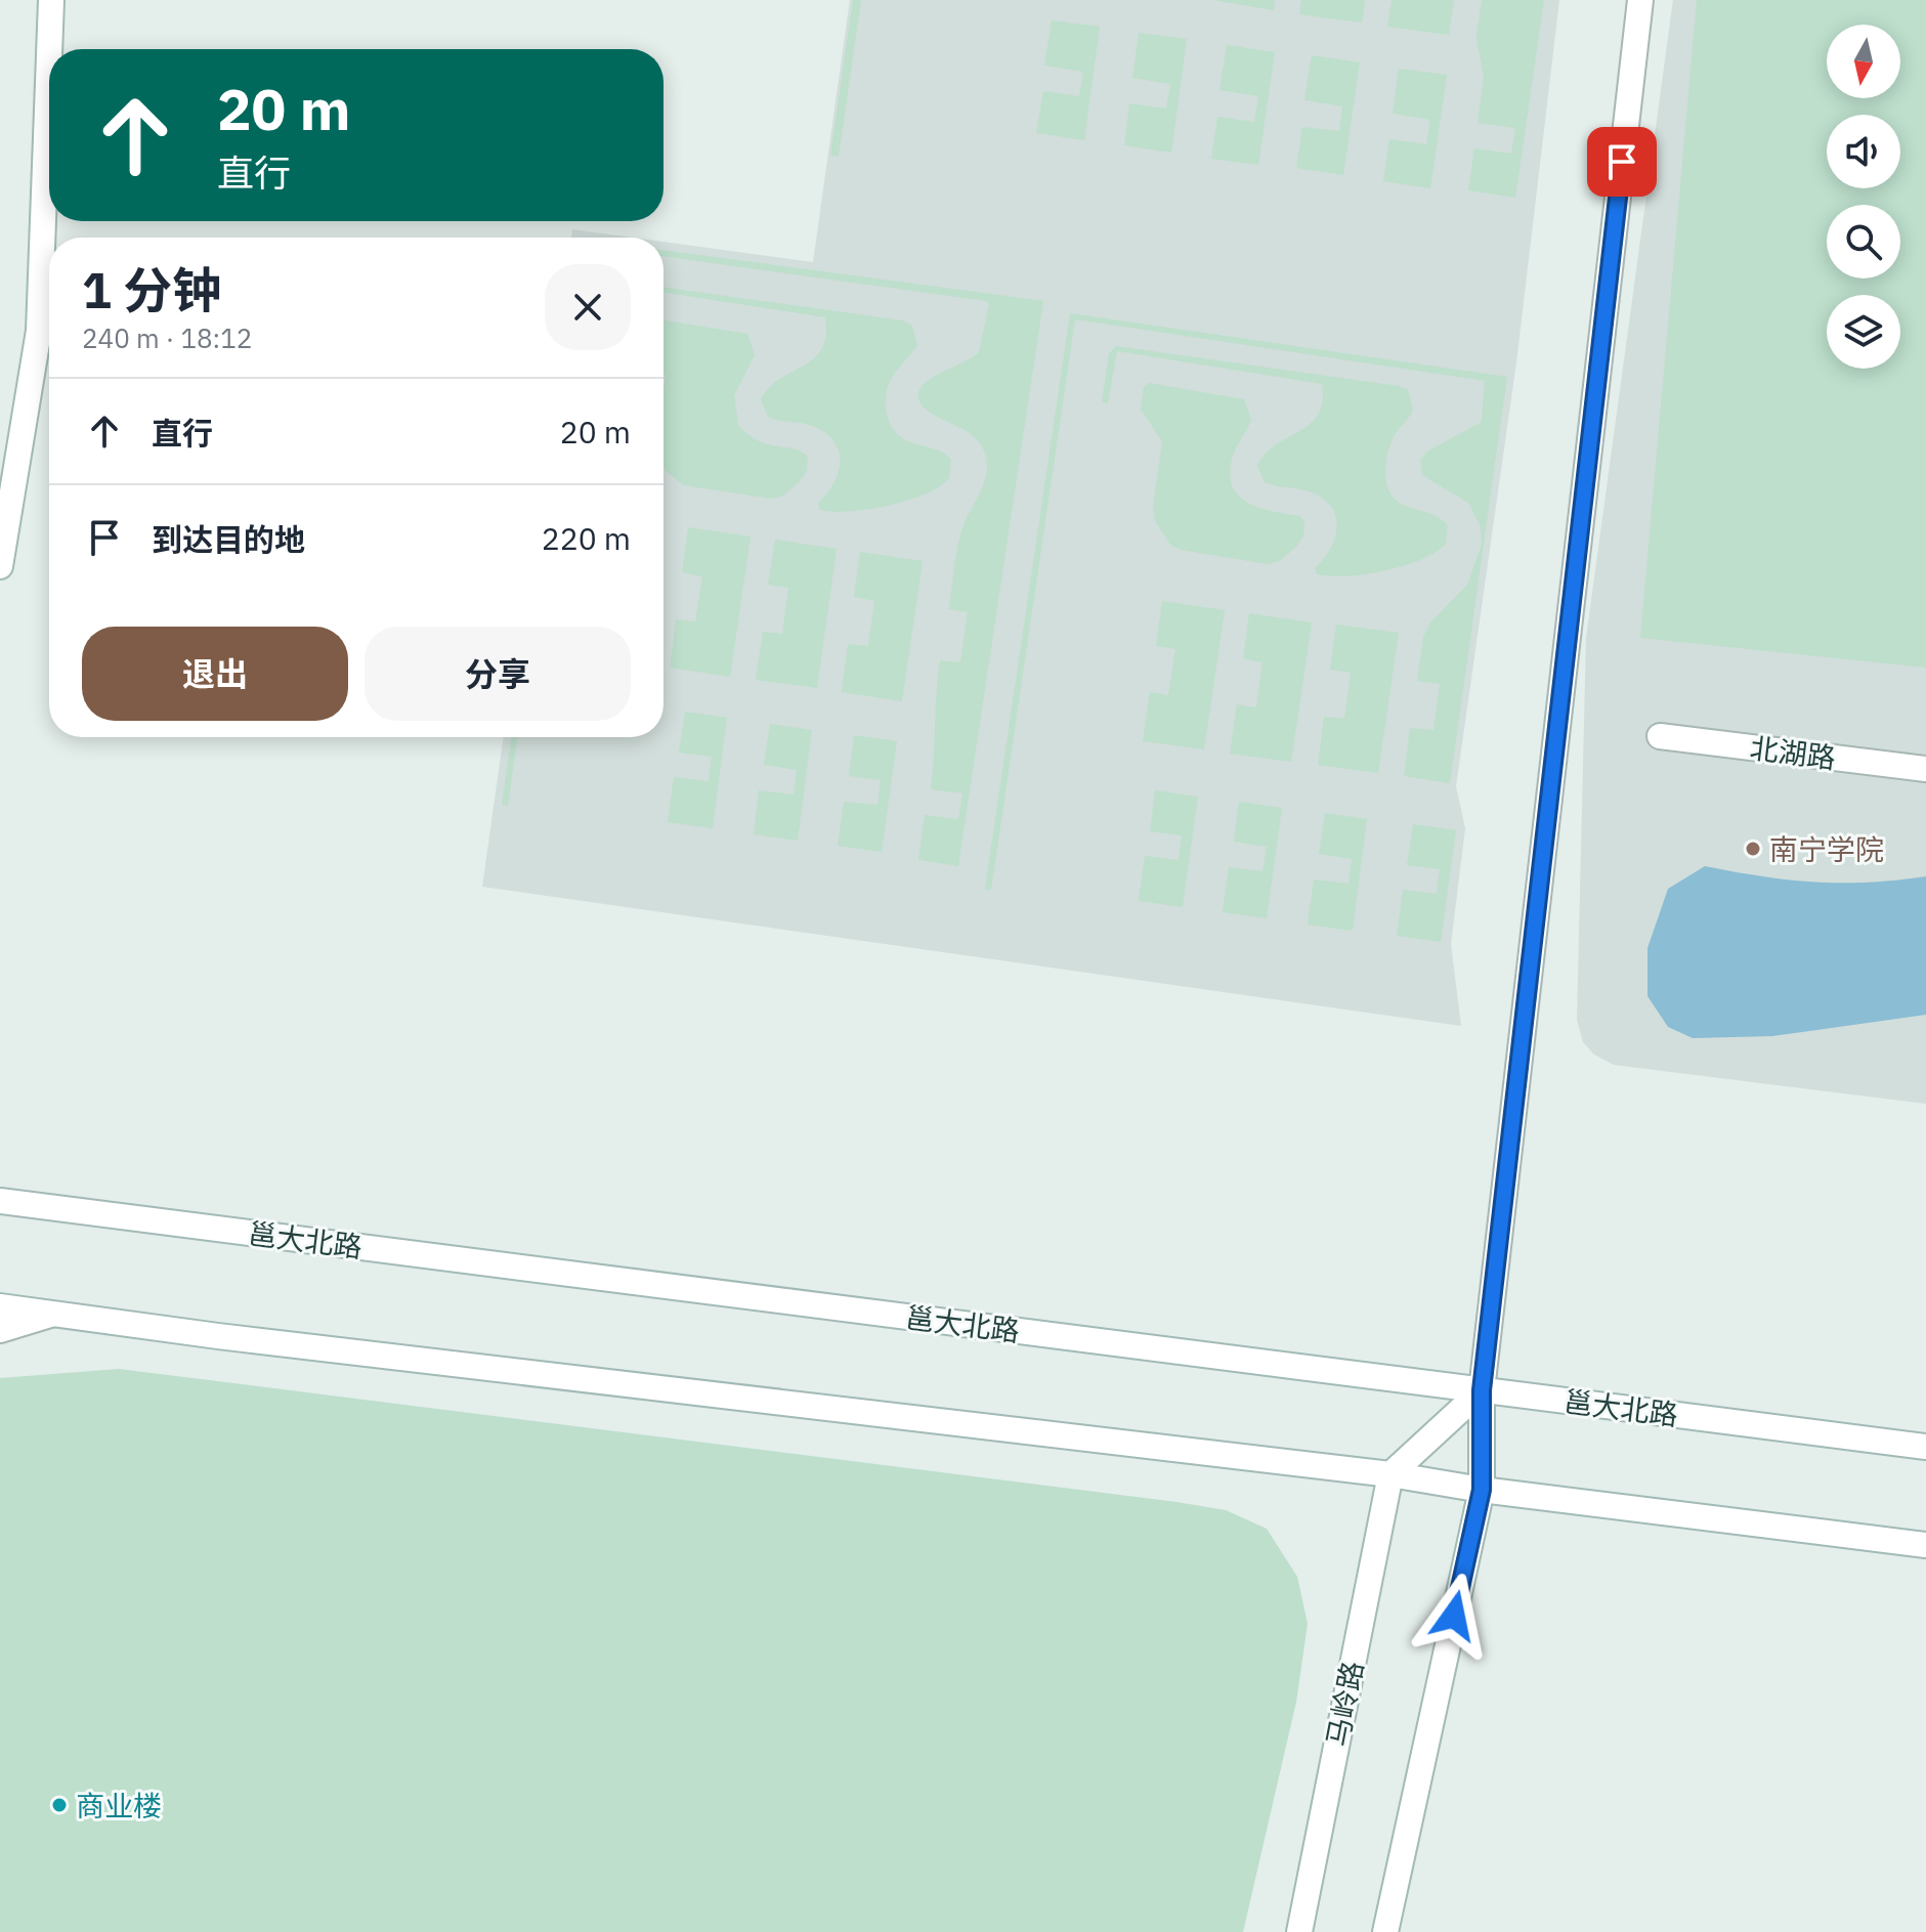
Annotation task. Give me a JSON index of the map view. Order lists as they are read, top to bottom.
{
  "streets": {
    "street": ["北湖路", "邕大北路", "马岭路"]
  },
  "places": ["南宁学院", "商业楼"],
  "north": "bottom",
  "page": {
    "turn": ["20 m", "直行"],
    "heading": ["1 分钟", "240 m · 18:12"],
    "list": [
      {
        "name": "直行",
        "value": "20 m"
      },
      {
        "name": "到达目的地",
        "value": "220 m"
      }
    ],
    "buttons": ["退出", "分享"]
  }
}
